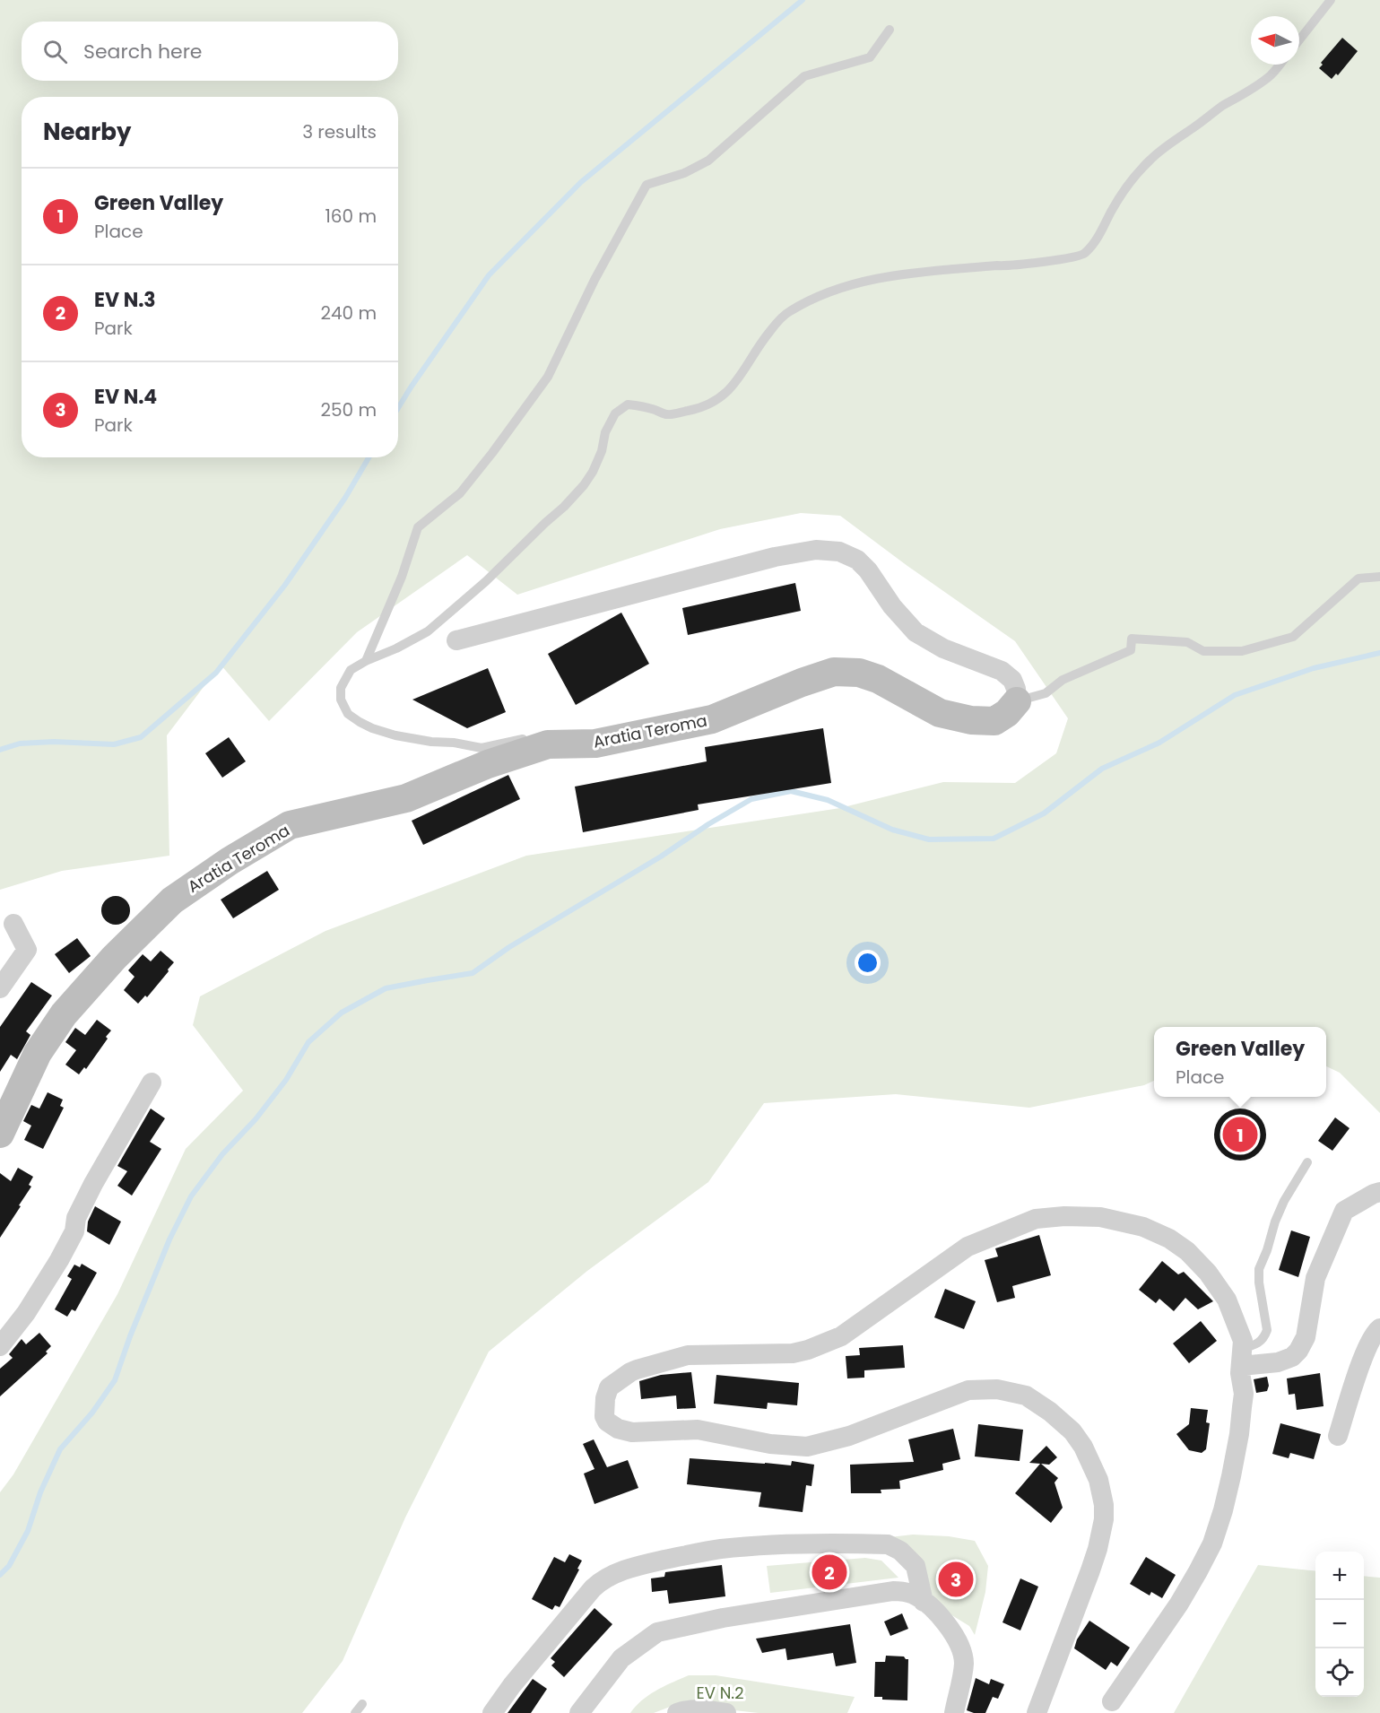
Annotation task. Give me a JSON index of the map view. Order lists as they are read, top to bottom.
{
  "streets": {
    "main road": ["Aratia Teroma"]
  },
  "parks": ["EV N.2"],
  "north": "left",
  "page": {
    "search": "Search here",
    "heading": ["Nearby", "3 results"],
    "list": [
      {
        "mark": "1",
        "name": "Green Valley",
        "note": "Place",
        "value": "160 m"
      },
      {
        "mark": "2",
        "name": "EV N.3",
        "note": "Park",
        "value": "240 m"
      },
      {
        "mark": "3",
        "name": "EV N.4",
        "note": "Park",
        "value": "250 m"
      }
    ],
    "popup": ["Green Valley", "Place"],
    "pins": ["1", "2", "3"],
    "map_buttons": ["+", "−"]
  }
}
